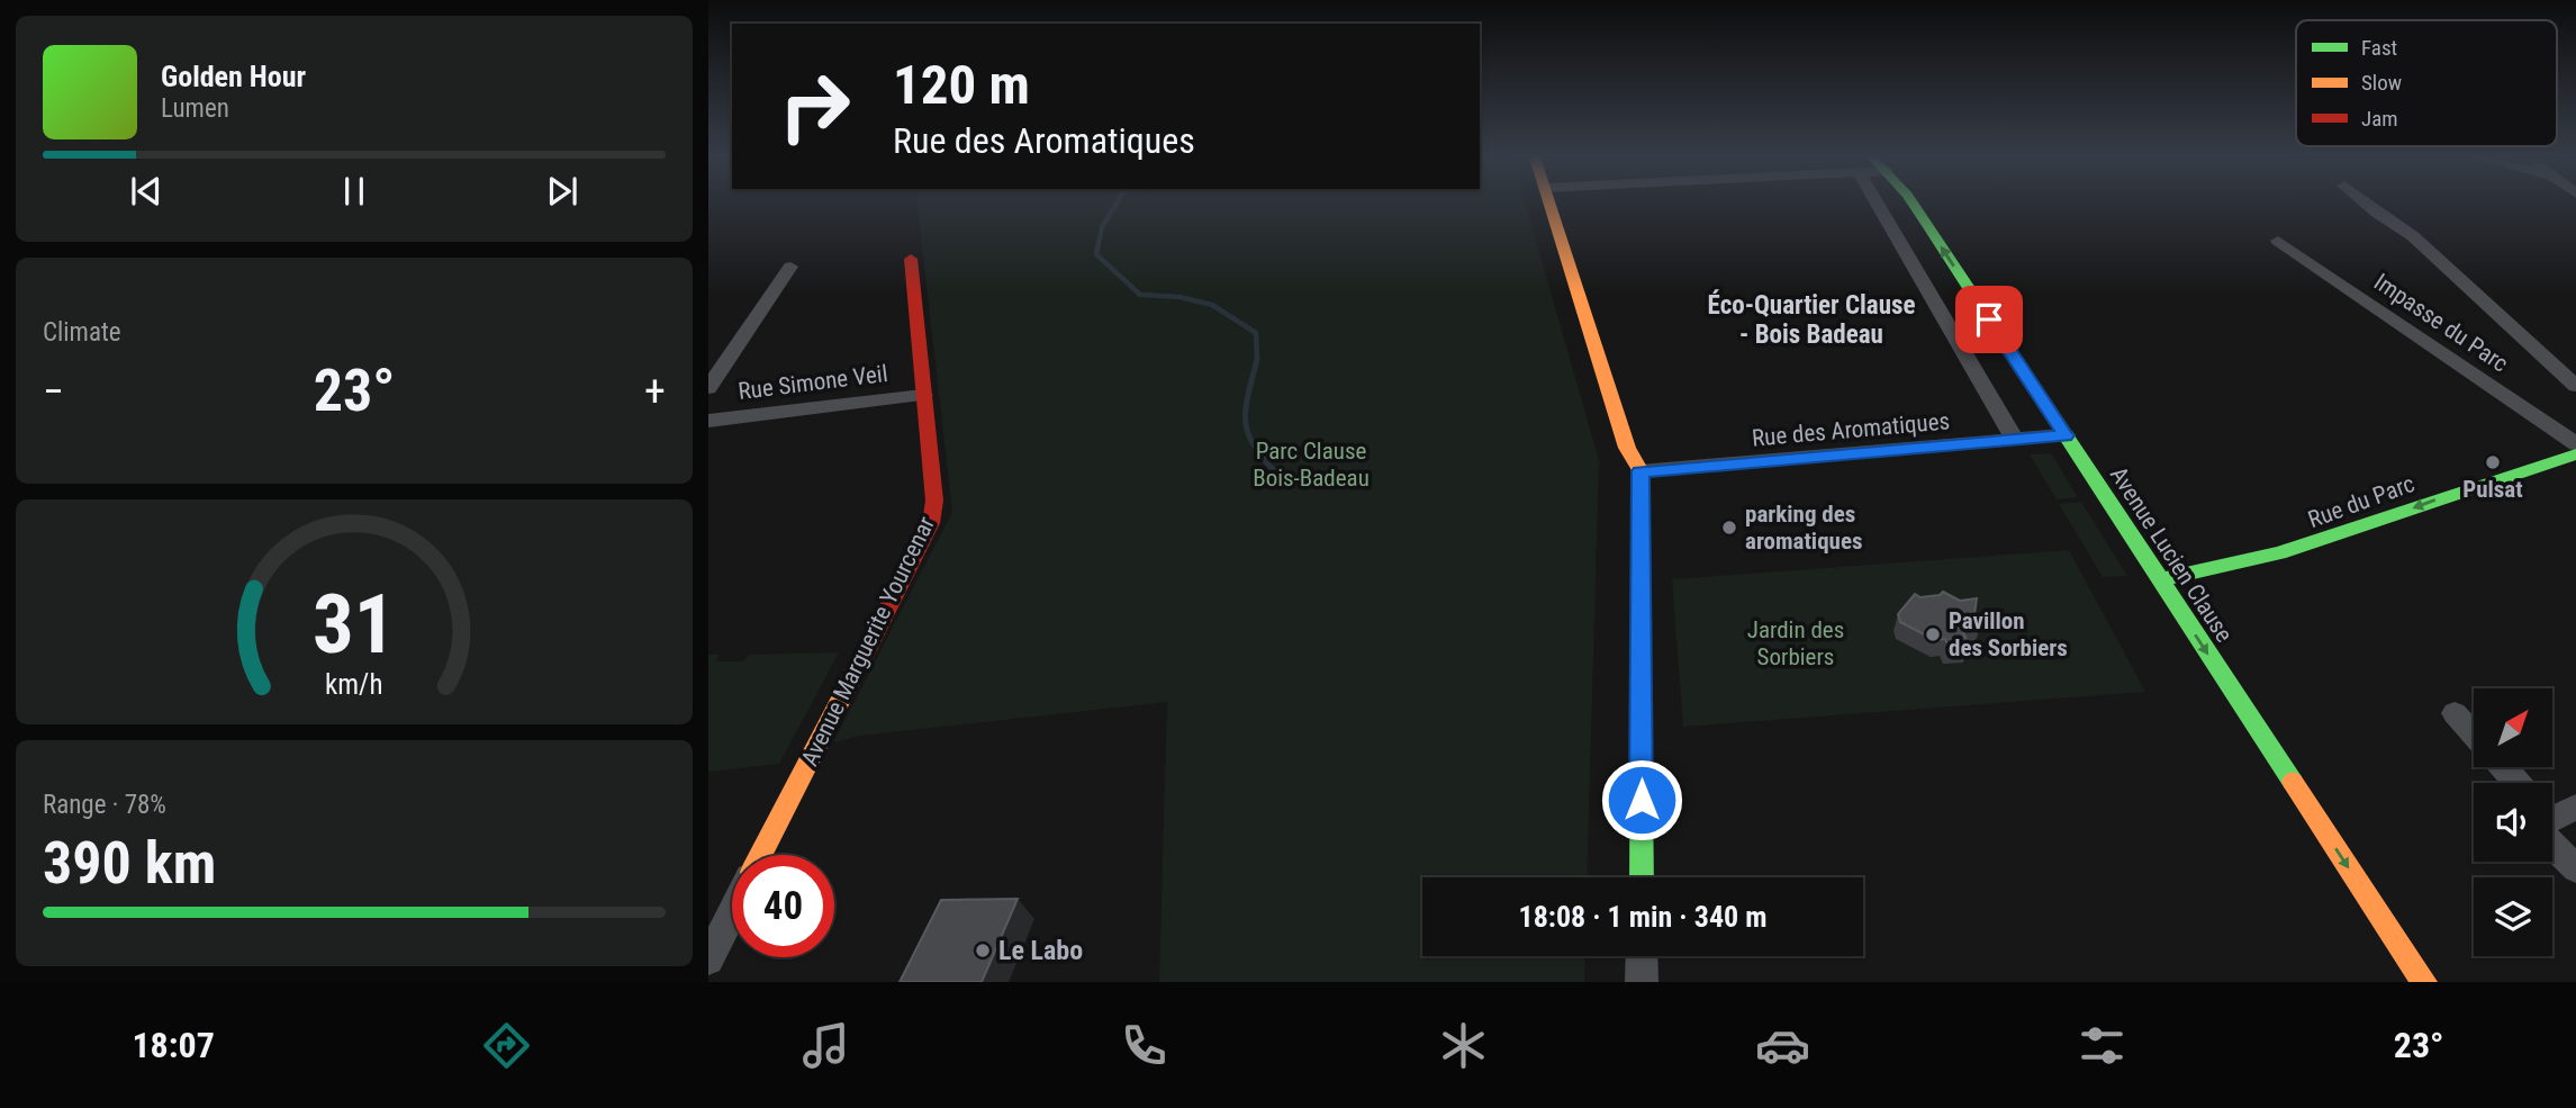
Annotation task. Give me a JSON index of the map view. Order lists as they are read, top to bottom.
{
  "streets": {
    "street": [
      "Impasse du Parc",
      "Rue Simone Veil",
      "Rue des Aromatiques",
      "Rue du Parc",
      "Avenue Lucien Clause",
      "Avenue Marguerite Yourcenar"
    ]
  },
  "crossings": [
    ["Rue Simone Veil", "Avenue Marguerite Yourcenar"],
    ["Rue des Aromatiques", "Avenue Lucien Clause"],
    ["Rue du Parc", "Avenue Lucien Clause"]
  ],
  "one_way": ["Rue du Parc"],
  "districts": ["Éco-Quartier Clause - Bois Badeau"],
  "parks": ["Parc Clause Bois-Badeau", "Jardin des Sorbiers"],
  "places": [
    "Pulsat",
    "parking des aromatiques",
    "Pavillon des Sorbiers",
    "Le Labo"
  ],
  "legend": ["Fast", "Slow", "Jam"],
  "north": "top right",
  "page": {
    "turn": ["120 m", "Rue des Aromatiques"],
    "song": ["Golden Hour", "Lumen"],
    "tile": [
      "Climate",
      ["Range · 78%", "390 km"]
    ],
    "heat": ["−", "23°", "+"],
    "limit": "40",
    "trip": "18:08 · 1 min · 340 m",
    "tabs": ["18:07", "23°"],
    "gauge": ["31", "km/h"]
  }
}
